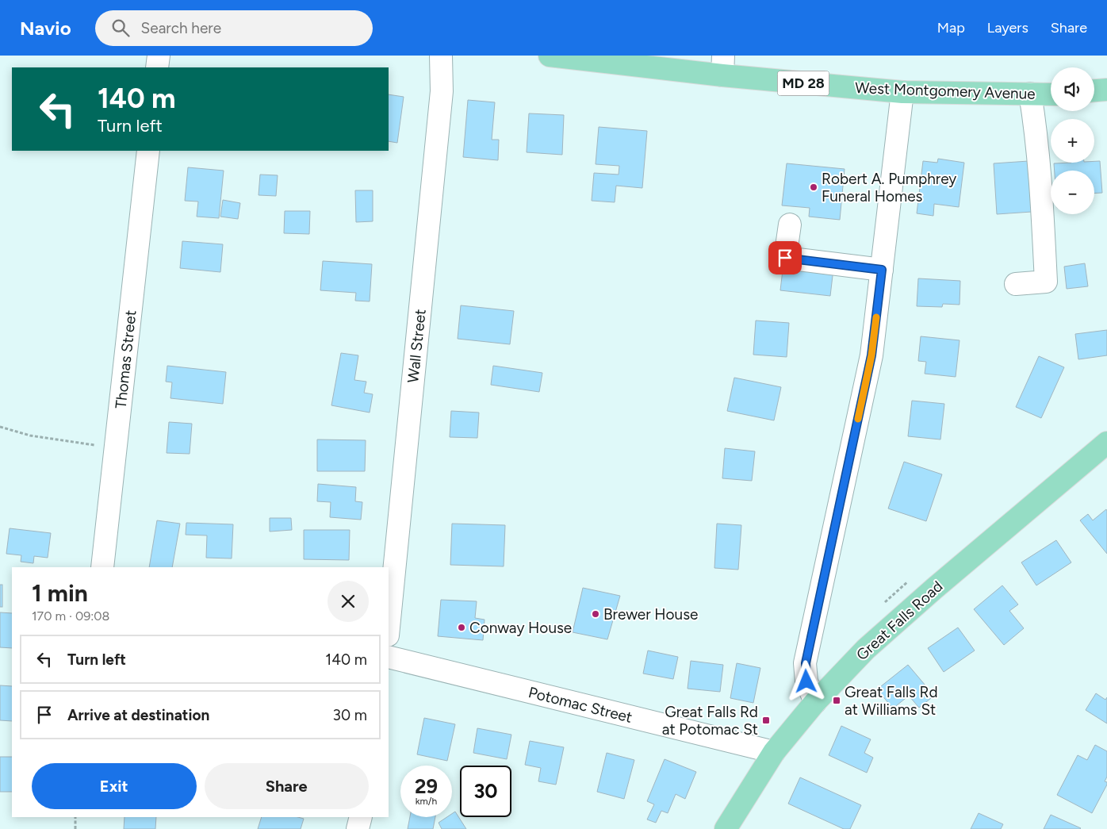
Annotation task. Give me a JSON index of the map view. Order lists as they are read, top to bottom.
{
  "streets": {
    "main road": ["MD 28", "West Montgomery Avenue", "Great Falls Road"],
    "street": ["Wall Street", "Thomas Street", "Potomac Street"]
  },
  "crossings": [
    ["Great Falls Road", "Potomac Street"]
  ],
  "places": {
    "other": ["Robert A. Pumphrey Funeral Homes", "Brewer House", "Conway House"],
    "transit": ["Great Falls Rd at Williams St", "Great Falls Rd at Potomac St"]
  },
  "page": {
    "header": "Navio",
    "search": "Search here",
    "nav": ["Map", "Layers", "Share"],
    "map_buttons": ["+", "−"],
    "turn": ["140 m", "Turn left"],
    "heading": ["1 min", "170 m · 09:08"],
    "list": [
      {
        "name": "Turn left",
        "value": "140 m"
      },
      {
        "name": "Arrive at destination",
        "value": "30 m"
      }
    ],
    "buttons": ["Exit", "Share"],
    "speed": "29 km/h",
    "limit": "30"
  }
}
